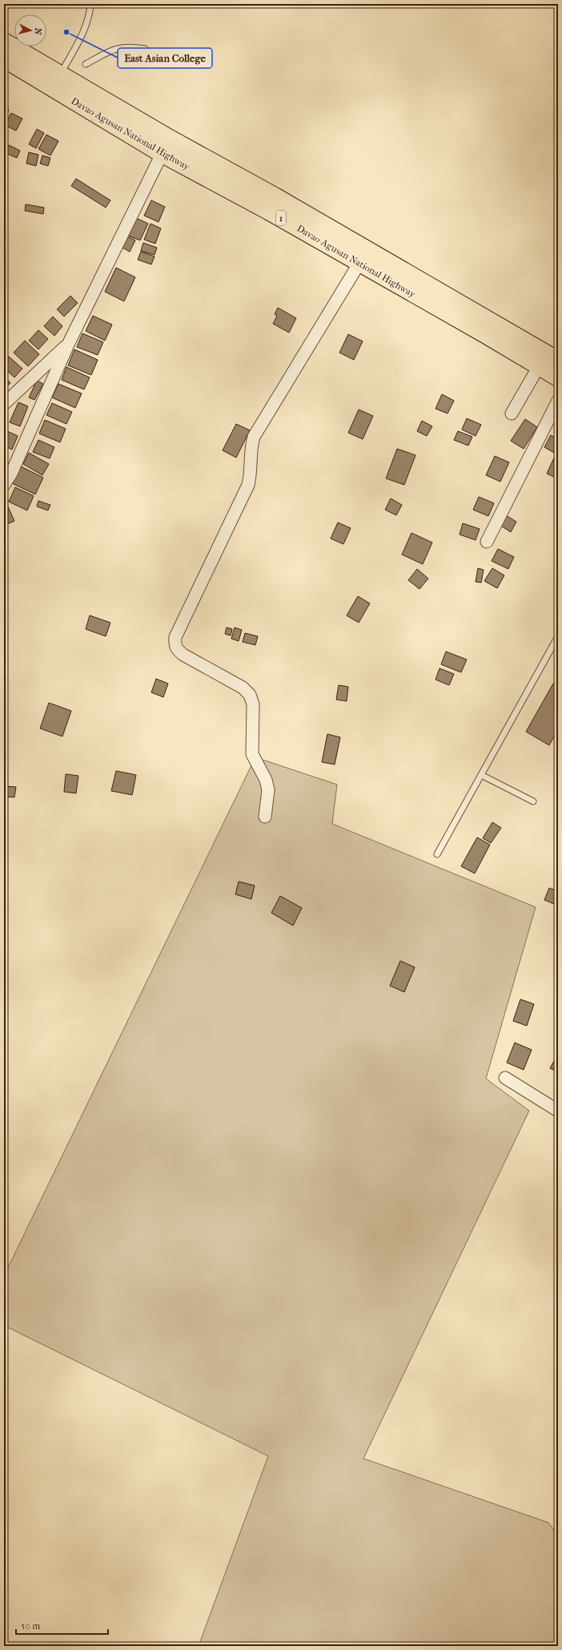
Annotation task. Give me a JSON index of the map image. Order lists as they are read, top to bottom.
{
  "streets": {
    "highway": ["Davao-Agusan National Highway", "1"]
  },
  "places": ["East Asian College"],
  "scale_bar": "50 m",
  "north": "right"
}
